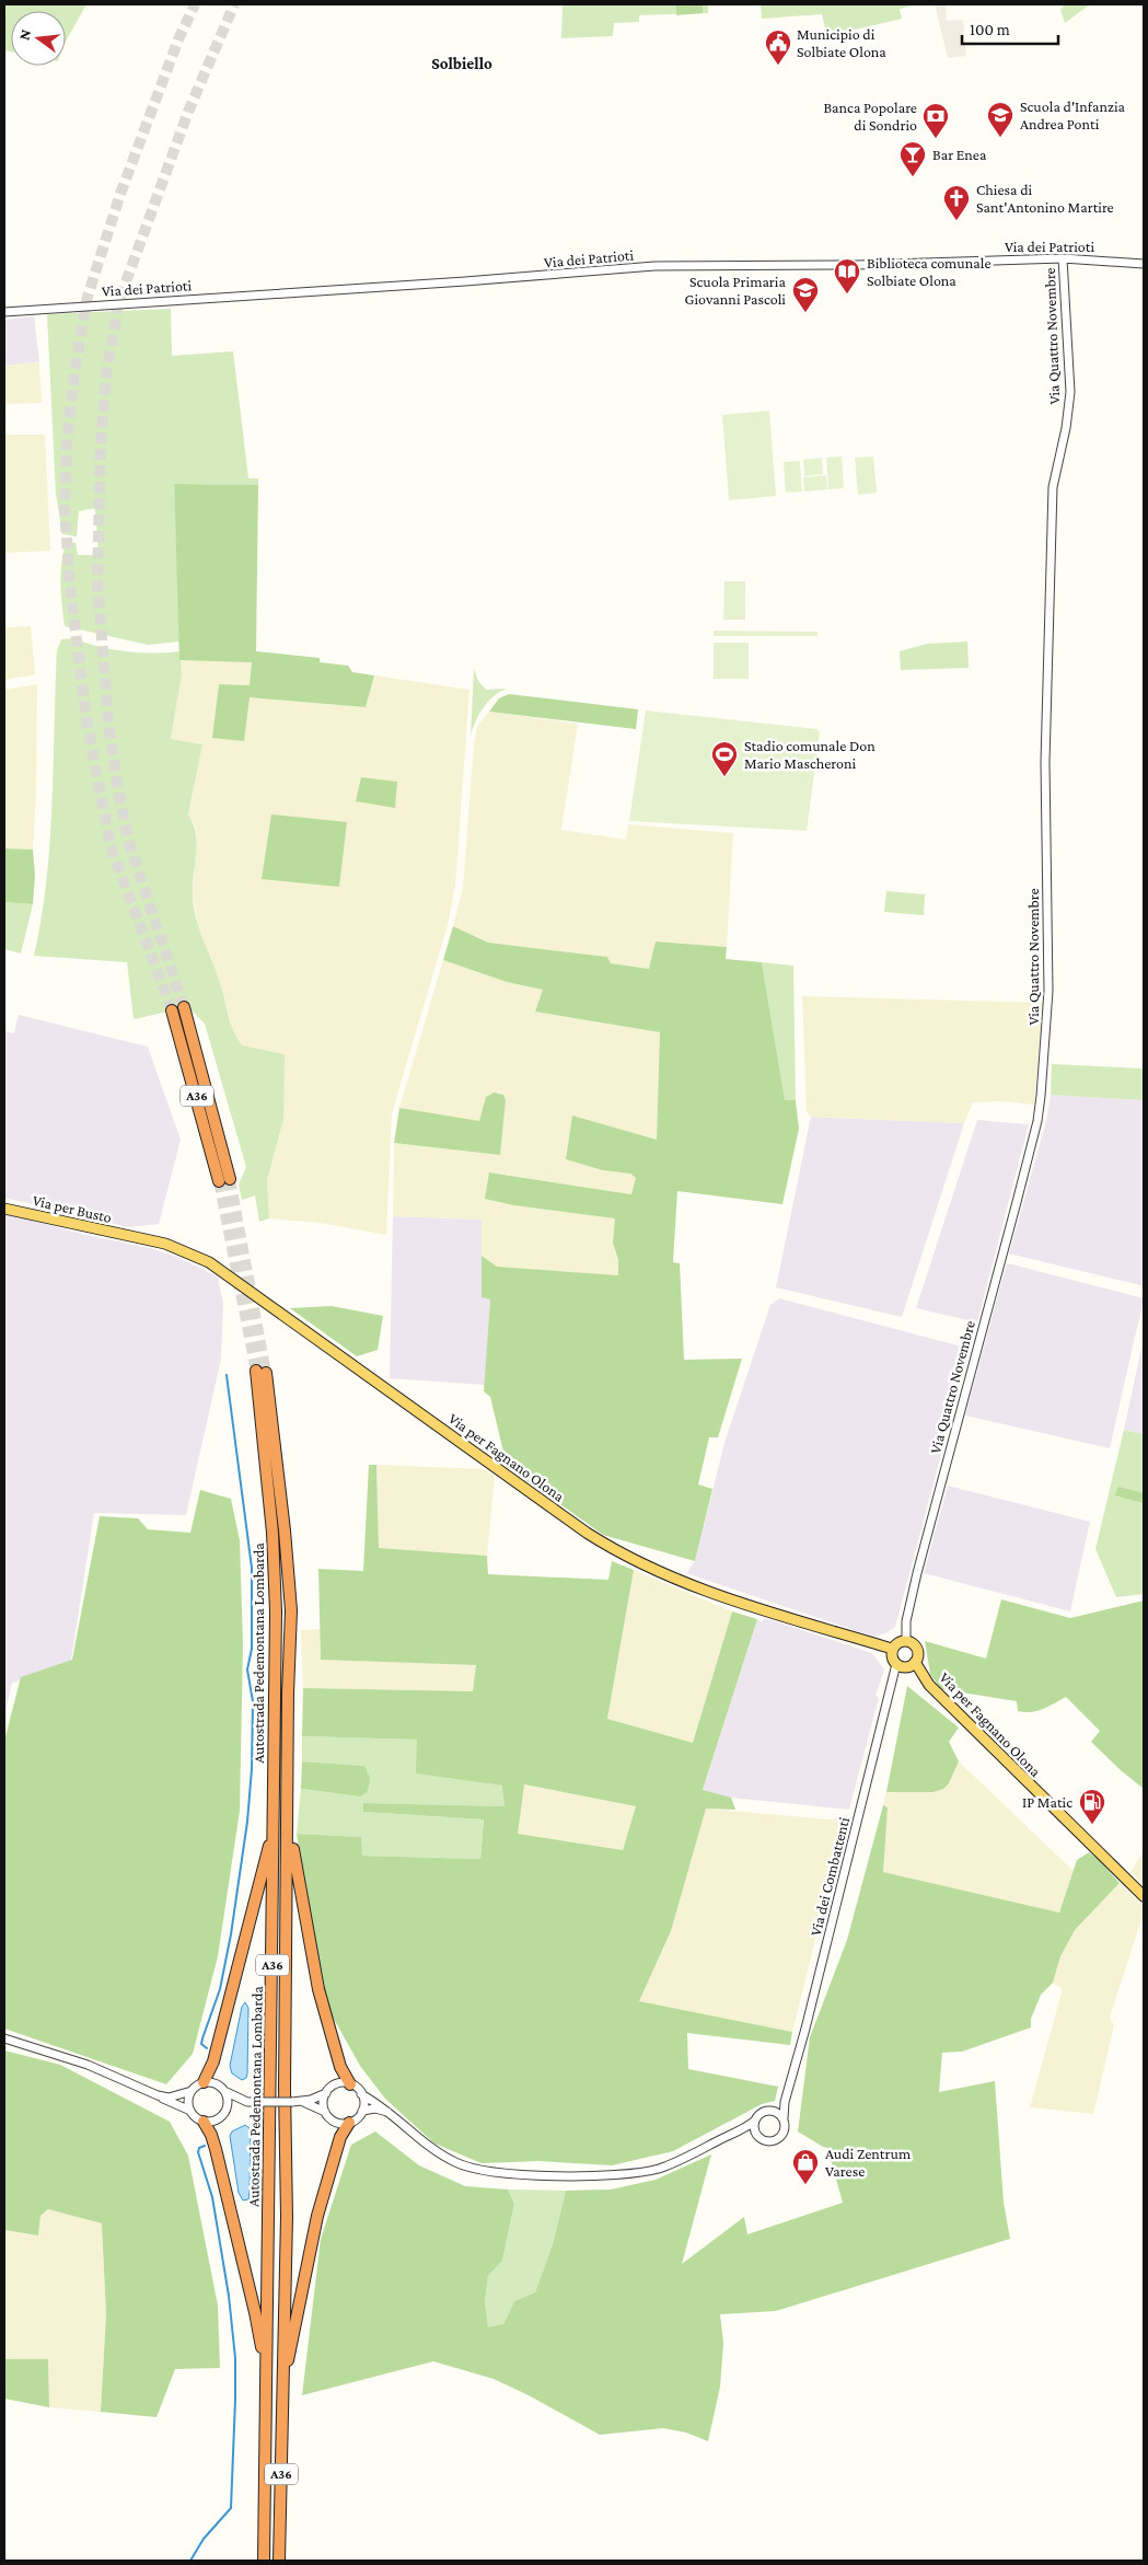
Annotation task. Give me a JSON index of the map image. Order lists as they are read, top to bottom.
{
  "streets": {
    "highway": ["A36", "Autostrada Pedemontana Lombarda"],
    "main road": ["Via per Busto", "Via per Fagnano Olona"],
    "street": ["Via dei Patrioti", "Via Quattro Novembre", "Via dei Combattenti"]
  },
  "crossings": [
    ["Via dei Patrioti", "Via Quattro Novembre"],
    ["Via Quattro Novembre", "Via per Fagnano Olona"],
    ["Via Quattro Novembre", "Via dei Combattenti"],
    ["Via per Busto", "Via per Fagnano Olona"],
    ["Via per Fagnano Olona", "Via dei Combattenti"]
  ],
  "districts": ["Solbiello"],
  "places": {
    "public building": ["Municipio di Solbiate Olona"],
    "school or university": ["Scuola d'Infanzia Andrea Ponti", "Scuola Primaria Giovanni Pascoli"],
    "bank": ["Banca Popolare di Sondrio"],
    "bar": ["Bar Enea"],
    "church": ["Chiesa di Sant'Antonino Martire"],
    "library": ["Biblioteca comunale Solbiate Olona"],
    "sports": ["Stadio comunale Don Mario Mascheroni"],
    "fuel station": ["IP Matic"],
    "shop": ["Audi Zentrum Varese"]
  },
  "scale_bar": "100 m",
  "north": "left"
}
